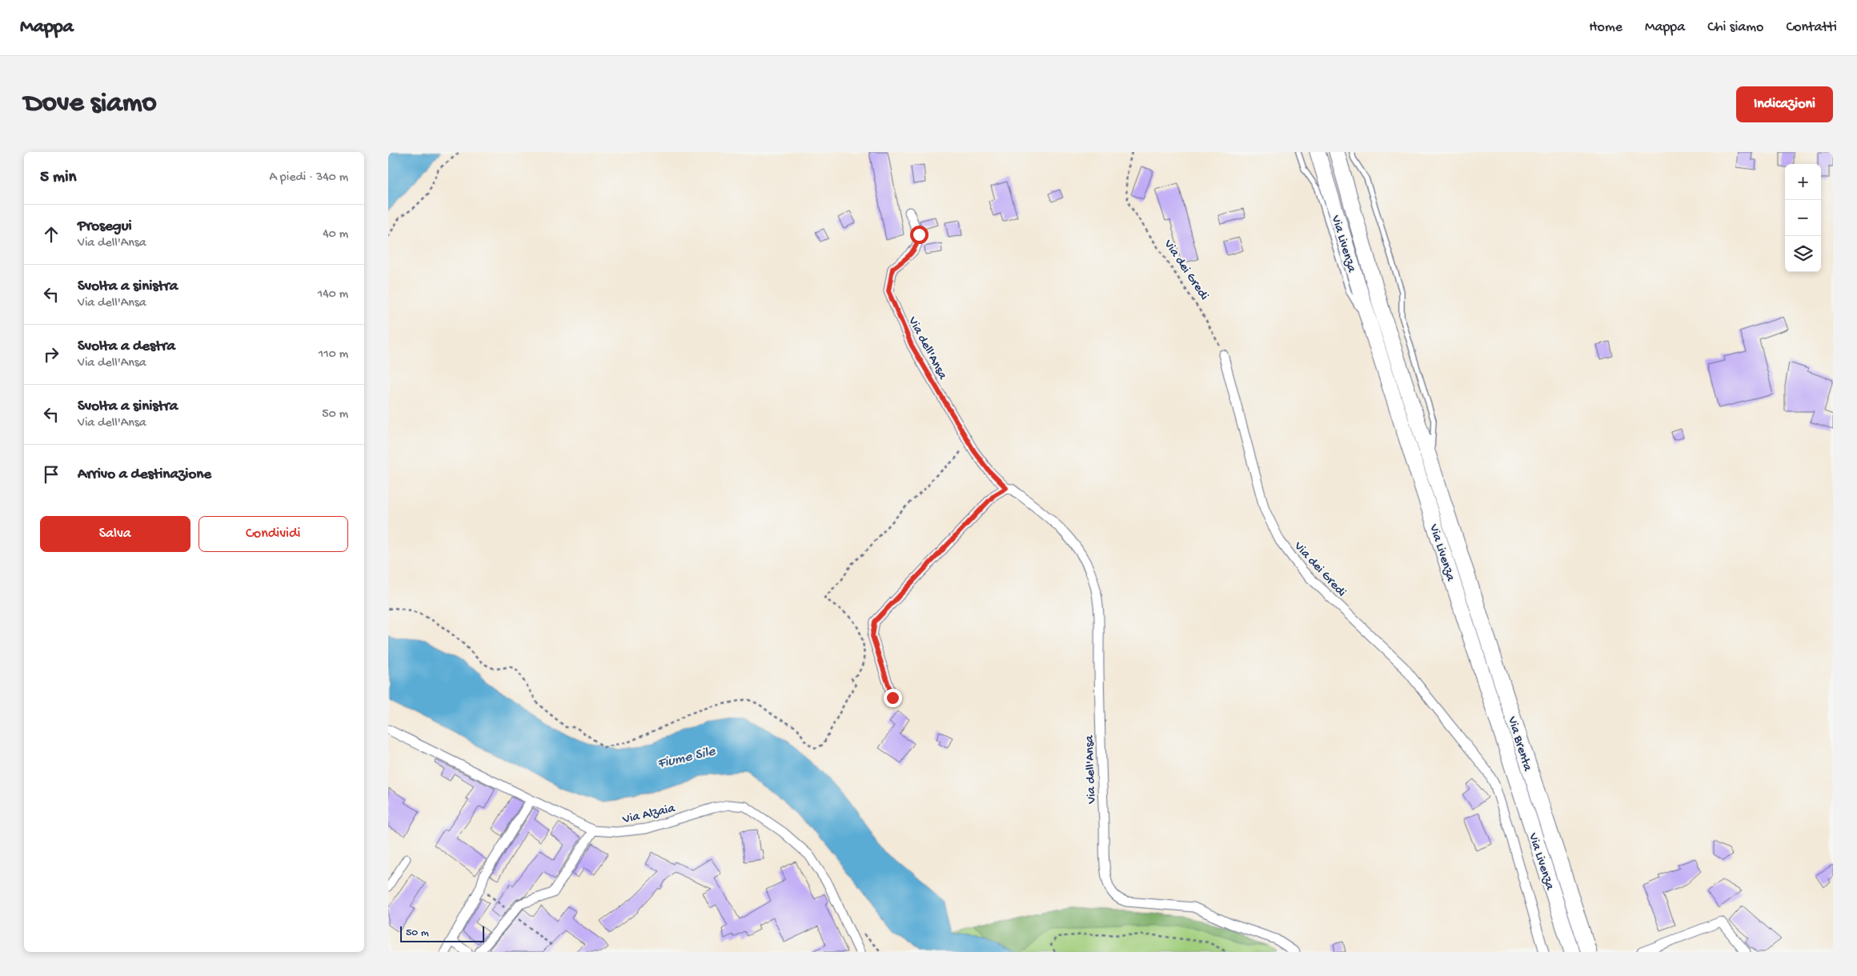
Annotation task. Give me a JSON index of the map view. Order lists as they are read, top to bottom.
{
  "streets": {
    "highway": ["Via Livenza", "Via Brenta"],
    "street": ["Via dei Gredi", "Via dell'Ansa", "Via Alzaia"]
  },
  "crossings": [
    ["Via Livenza", "Via Brenta"]
  ],
  "water": ["Fiume Sile"],
  "scale_bar": "50 m",
  "page": {
    "header": "Mappa",
    "nav": [
      "Home",
      "Mappa",
      "Chi siamo",
      "Contatti"
    ],
    "buttons": [
      "Indicazioni",
      ["Salva", "Condividi"]
    ],
    "title": "Dove siamo",
    "heading": ["5 min", "A piedi · 340 m"],
    "map_buttons": ["+", "−"],
    "list": [
      ["Prosegui", "Via dell'Ansa", "40 m"],
      ["Svolta a sinistra", "Via dell'Ansa", "140 m"],
      ["Svolta a destra", "Via dell'Ansa", "110 m"],
      ["Svolta a sinistra", "Via dell'Ansa", "50 m"],
      "Arrivo a destinazione"
    ],
    "scale": "50 m"
  }
}
